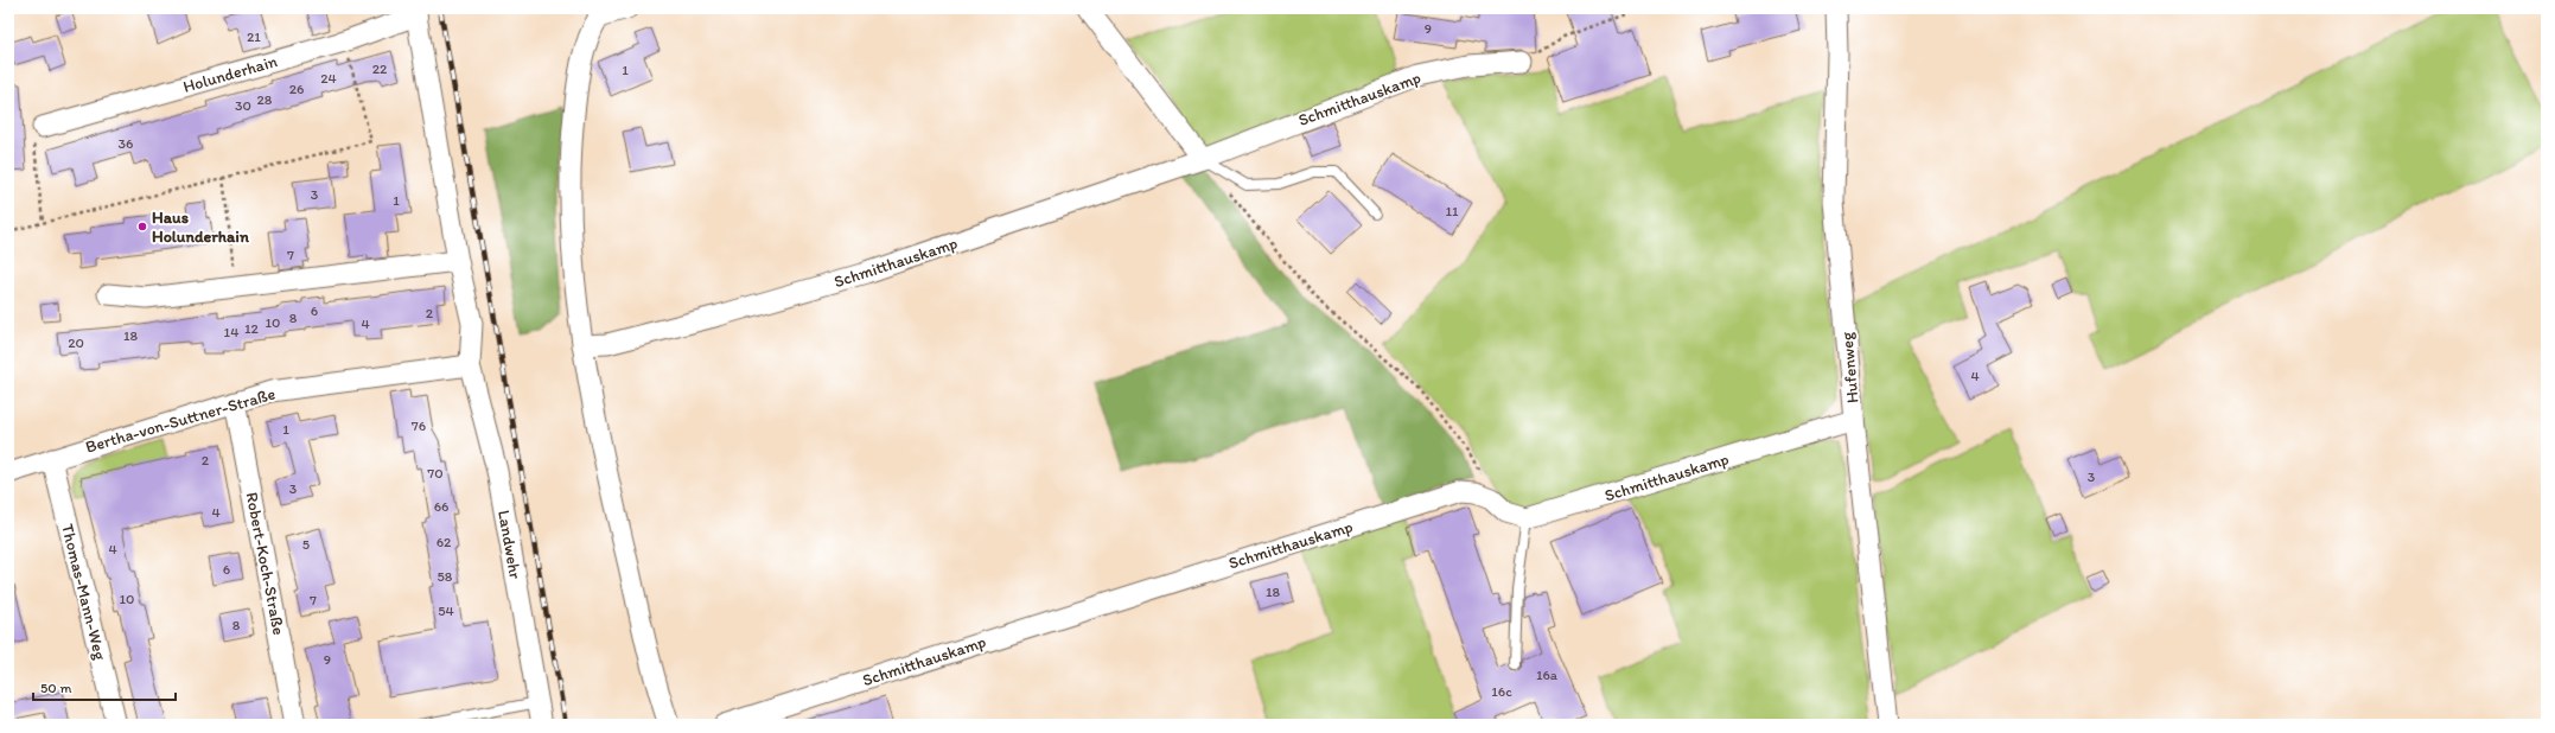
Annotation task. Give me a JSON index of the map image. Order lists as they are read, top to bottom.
{
  "streets": {
    "street": [
      "Holunderhain",
      "Schmitthauskamp",
      "Hufenweg",
      "Bertha-von-Suttner-Straße",
      "Landwehr",
      "Robert-Koch-Straße",
      "Thomas-Mann-Weg"
    ]
  },
  "crossings": [
    ["Holunderhain", "Bertha-von-Suttner-Straße"],
    ["Holunderhain", "Landwehr"],
    ["Schmitthauskamp", "Hufenweg"],
    ["Bertha-von-Suttner-Straße", "Landwehr"],
    ["Bertha-von-Suttner-Straße", "Robert-Koch-Straße"],
    ["Bertha-von-Suttner-Straße", "Thomas-Mann-Weg"]
  ],
  "places": ["Haus Holunderhain"],
  "house_numbers": [
    "9",
    "21",
    "22",
    "1",
    "24",
    "26",
    "28",
    "30",
    "36",
    "3",
    "1",
    "11",
    "7",
    "6",
    "2",
    "8",
    "10",
    "4",
    "12",
    "14",
    "18",
    "20",
    "4",
    "76",
    "1",
    "2",
    "70",
    "3",
    "3",
    "66",
    "4",
    "62",
    "5",
    "4",
    "6",
    "58",
    "18",
    "10",
    "7",
    "54",
    "8",
    "9",
    "16a",
    "16c"
  ],
  "scale_bar": "50 m"
}
